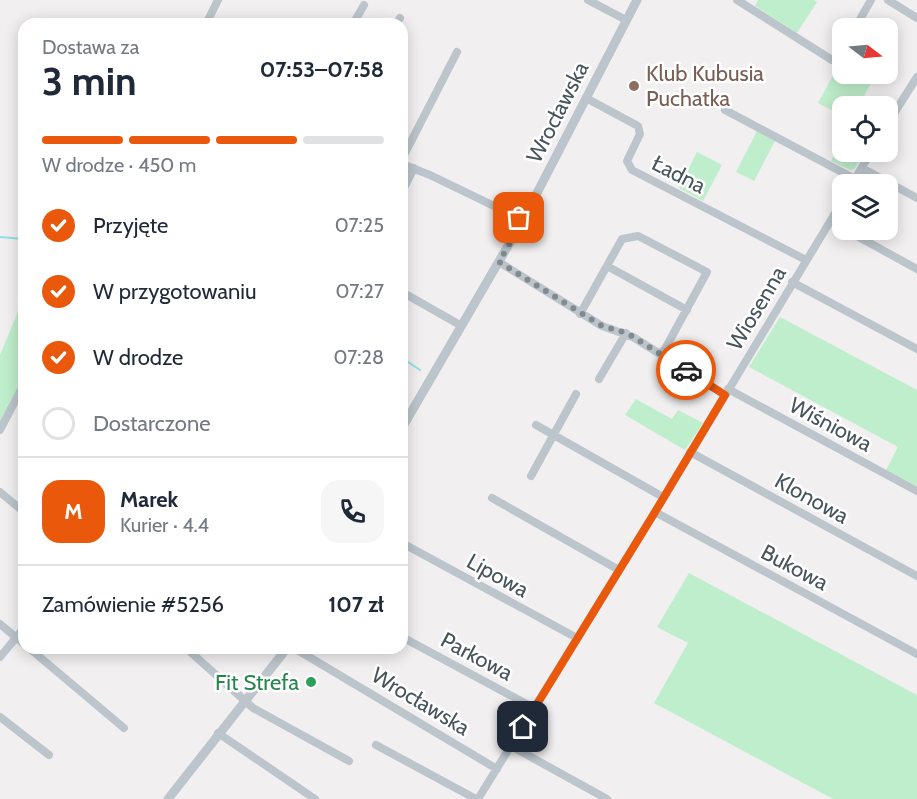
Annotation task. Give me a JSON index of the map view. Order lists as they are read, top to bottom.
{
  "streets": {
    "street": [
      "Wrocławska",
      "Ładna",
      "Wiosenna",
      "Wiśniowa",
      "Klonowa",
      "Bukowa",
      "Lipowa",
      "Parkowa"
    ]
  },
  "crossings": [
    ["Wrocławska", "Ładna"],
    ["Wrocławska", "Wiosenna"],
    ["Wrocławska", "Wiśniowa"],
    ["Ładna", "Wiosenna"],
    ["Wiosenna", "Wiśniowa"],
    ["Wiosenna", "Klonowa"],
    ["Wiosenna", "Bukowa"],
    ["Wiosenna", "Lipowa"],
    ["Wiosenna", "Parkowa"]
  ],
  "places": ["Klub Kubusia Puchatka", "Fit Strefa"],
  "north": "right",
  "page": {
    "heading": ["3 min", "Dostawa za", "07:53–07:58"],
    "panel": [
      "Marek",
      "Kurier · 4.4",
      "Zamówienie #5256",
      "107 zł"
    ],
    "bar": "W drodze · 450 m",
    "list": [
      ["Przyjęte", "07:25"],
      ["W przygotowaniu", "07:27"],
      ["W drodze", "07:28"],
      "Dostarczone"
    ],
    "round": "M"
  }
}
